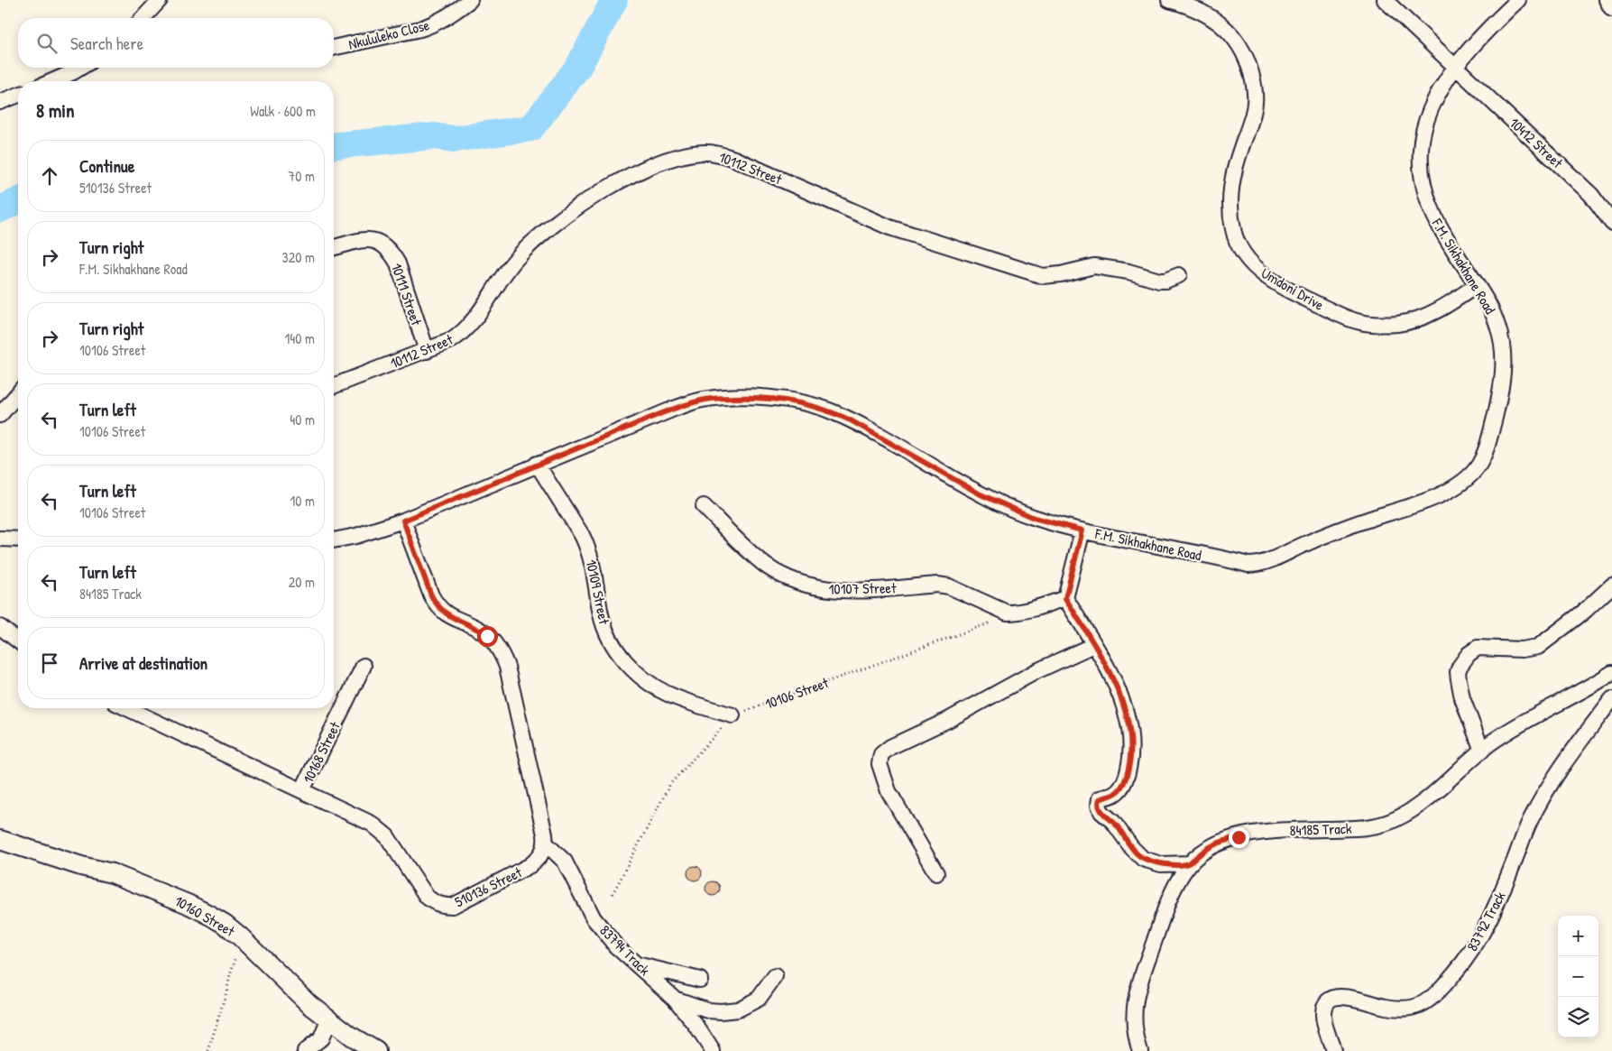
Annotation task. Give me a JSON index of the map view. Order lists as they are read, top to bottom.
{
  "streets": {
    "street": [
      "Nkululeko Close",
      "10412 Street",
      "10112 Street",
      "F.M. Sikhakhane Road",
      "Umdoni Drive",
      "10111 Street",
      "10107 Street",
      "10109 Street",
      "10168 Street",
      "84185 Track",
      "510136 Street",
      "10160 Street",
      "83792 Track",
      "83794 Track"
    ],
    "path": ["10106 Street"]
  },
  "crossings": [
    ["10412 Street", "F.M. Sikhakhane Road"],
    ["10112 Street", "10111 Street"],
    ["F.M. Sikhakhane Road", "Umdoni Drive"],
    ["F.M. Sikhakhane Road", "10109 Street"],
    ["10109 Street", "10106 Street"],
    ["10168 Street", "510136 Street"],
    ["510136 Street", "83794 Track"]
  ],
  "page": {
    "search": "Search here",
    "heading": ["8 min", "Walk · 600 m"],
    "list": [
      ["Continue", "510136 Street", "70 m"],
      ["Turn right", "F.M. Sikhakhane Road", "320 m"],
      ["Turn right", "10106 Street", "140 m"],
      ["Turn left", "10106 Street", "40 m"],
      ["Turn left", "10106 Street", "10 m"],
      ["Turn left", "84185 Track", "20 m"],
      "Arrive at destination"
    ],
    "map_buttons": ["+", "−"]
  }
}
